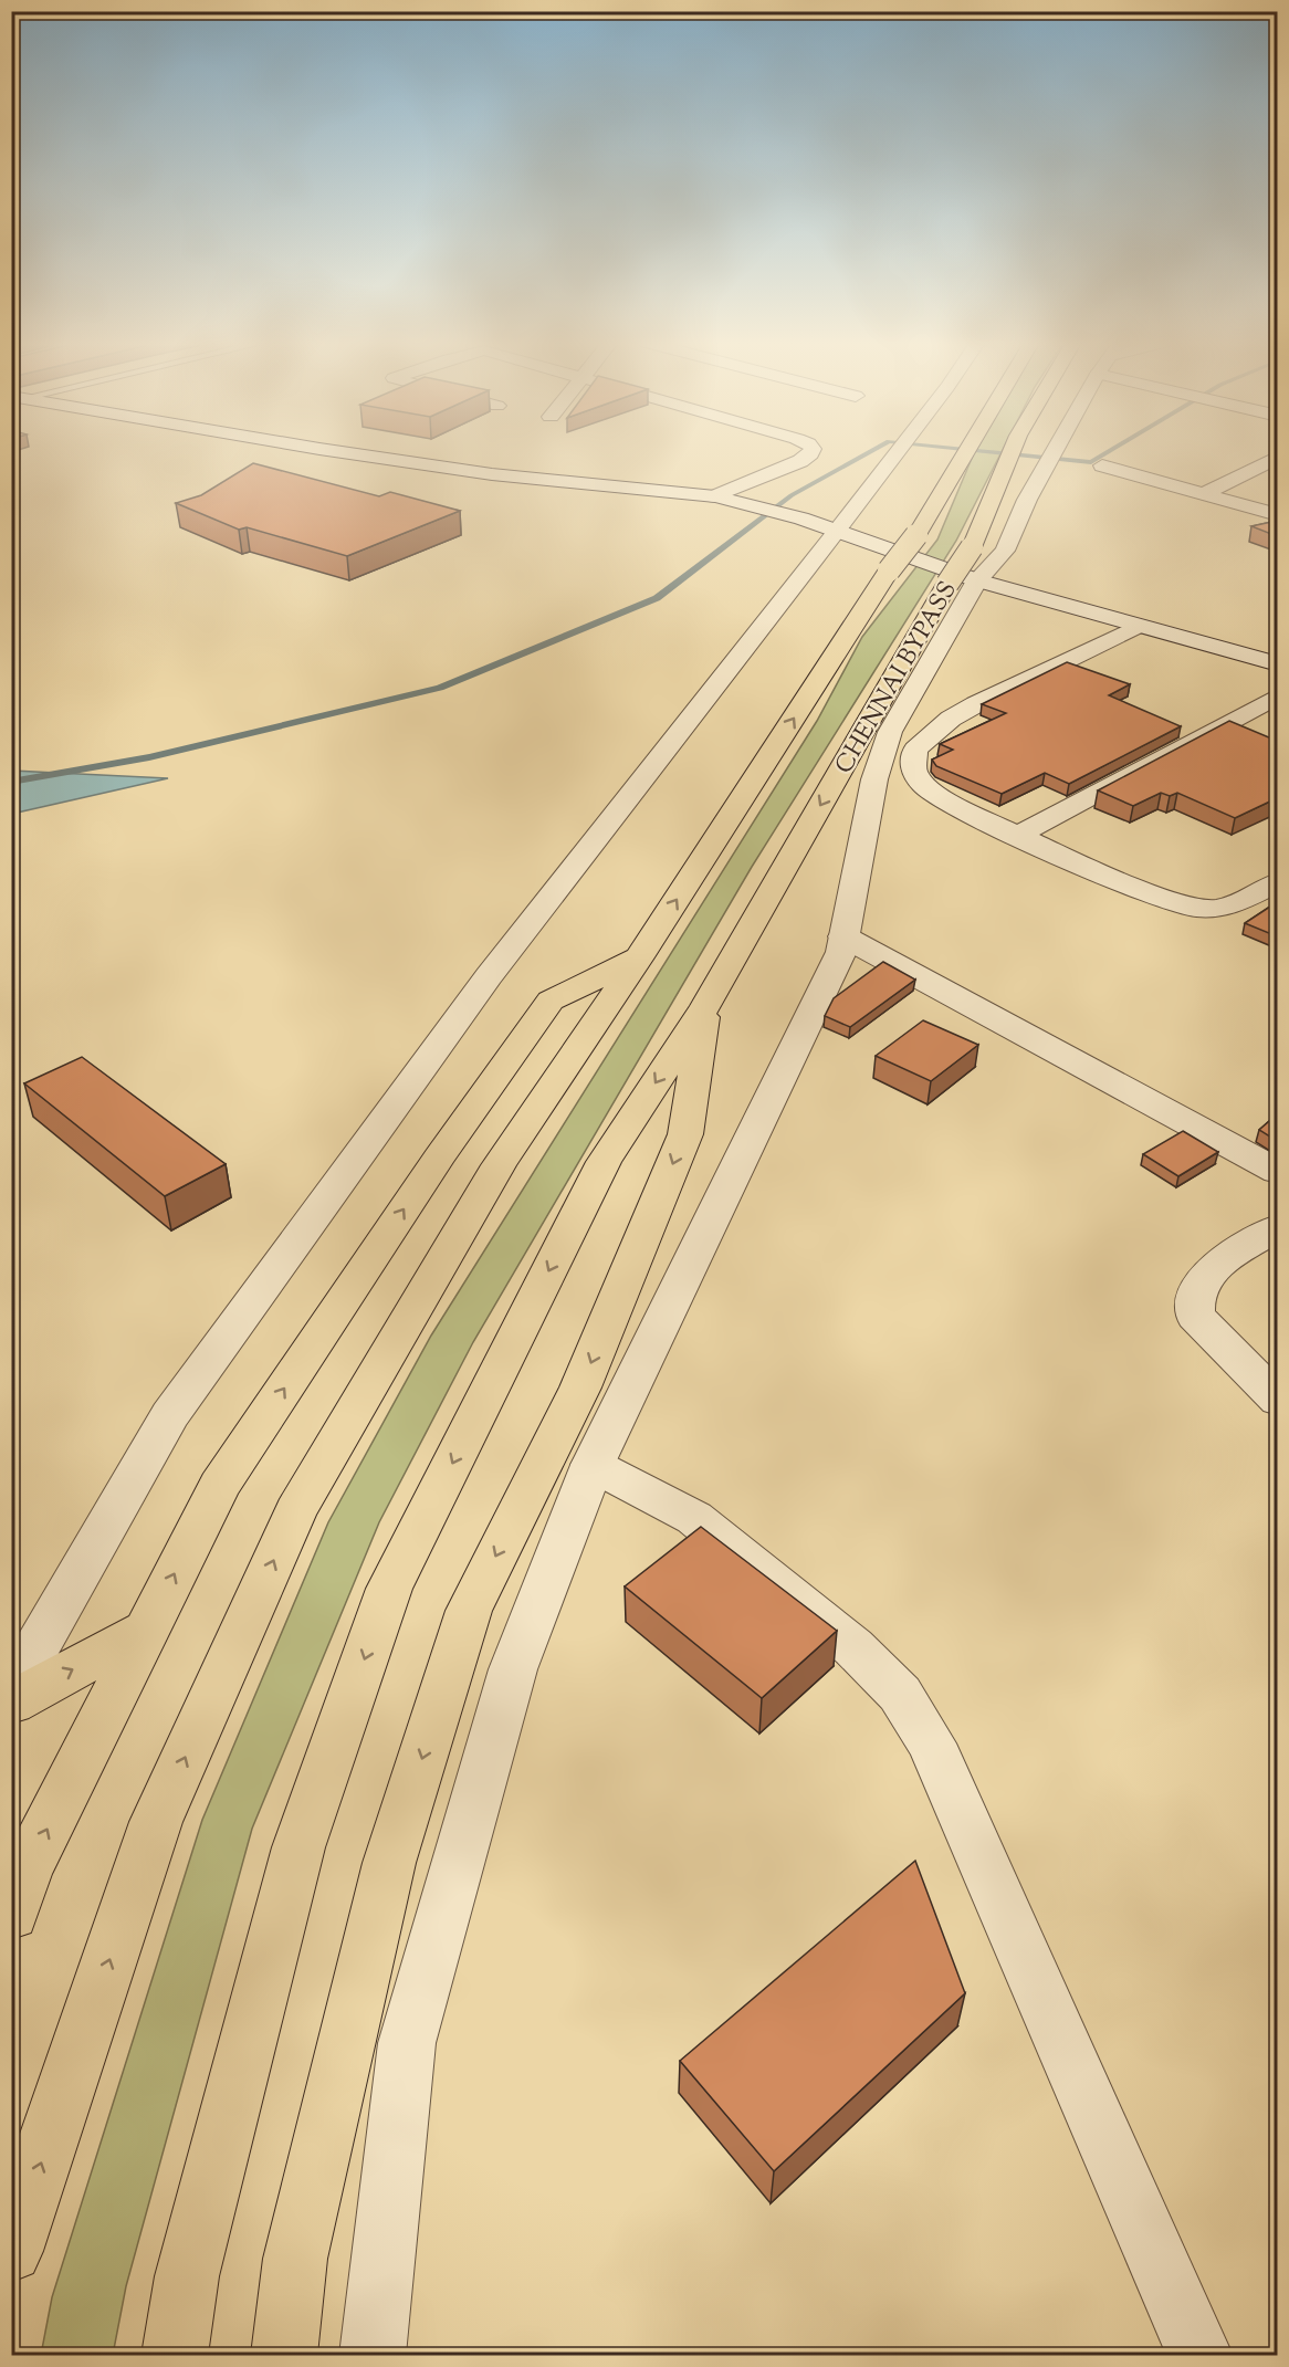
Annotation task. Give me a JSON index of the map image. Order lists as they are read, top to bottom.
{
  "streets": {
    "highway": ["CHENNAI BYPASS"]
  }
}
